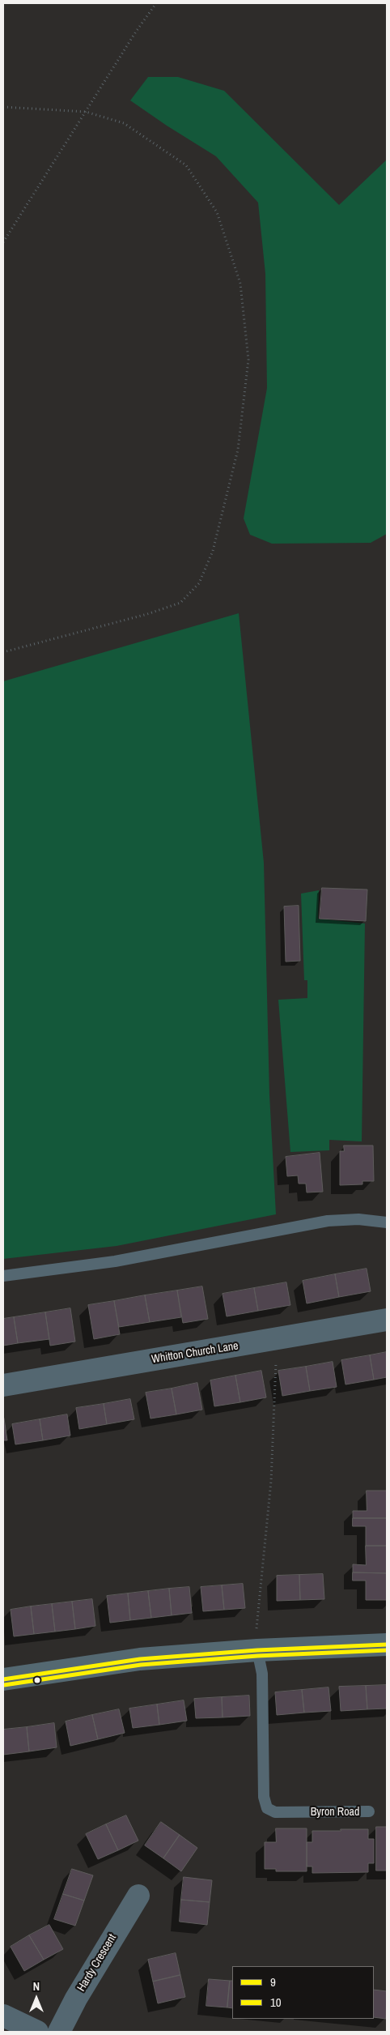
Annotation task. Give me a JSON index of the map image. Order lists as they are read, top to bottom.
{
  "streets": {
    "street": ["Whitton Church Lane", "Hardy Crescent"],
    "lane": ["Byron Road"]
  },
  "lines": ["transit line 9", "transit line 10"],
  "legend": ["9", "10"],
  "north": "top"
}
